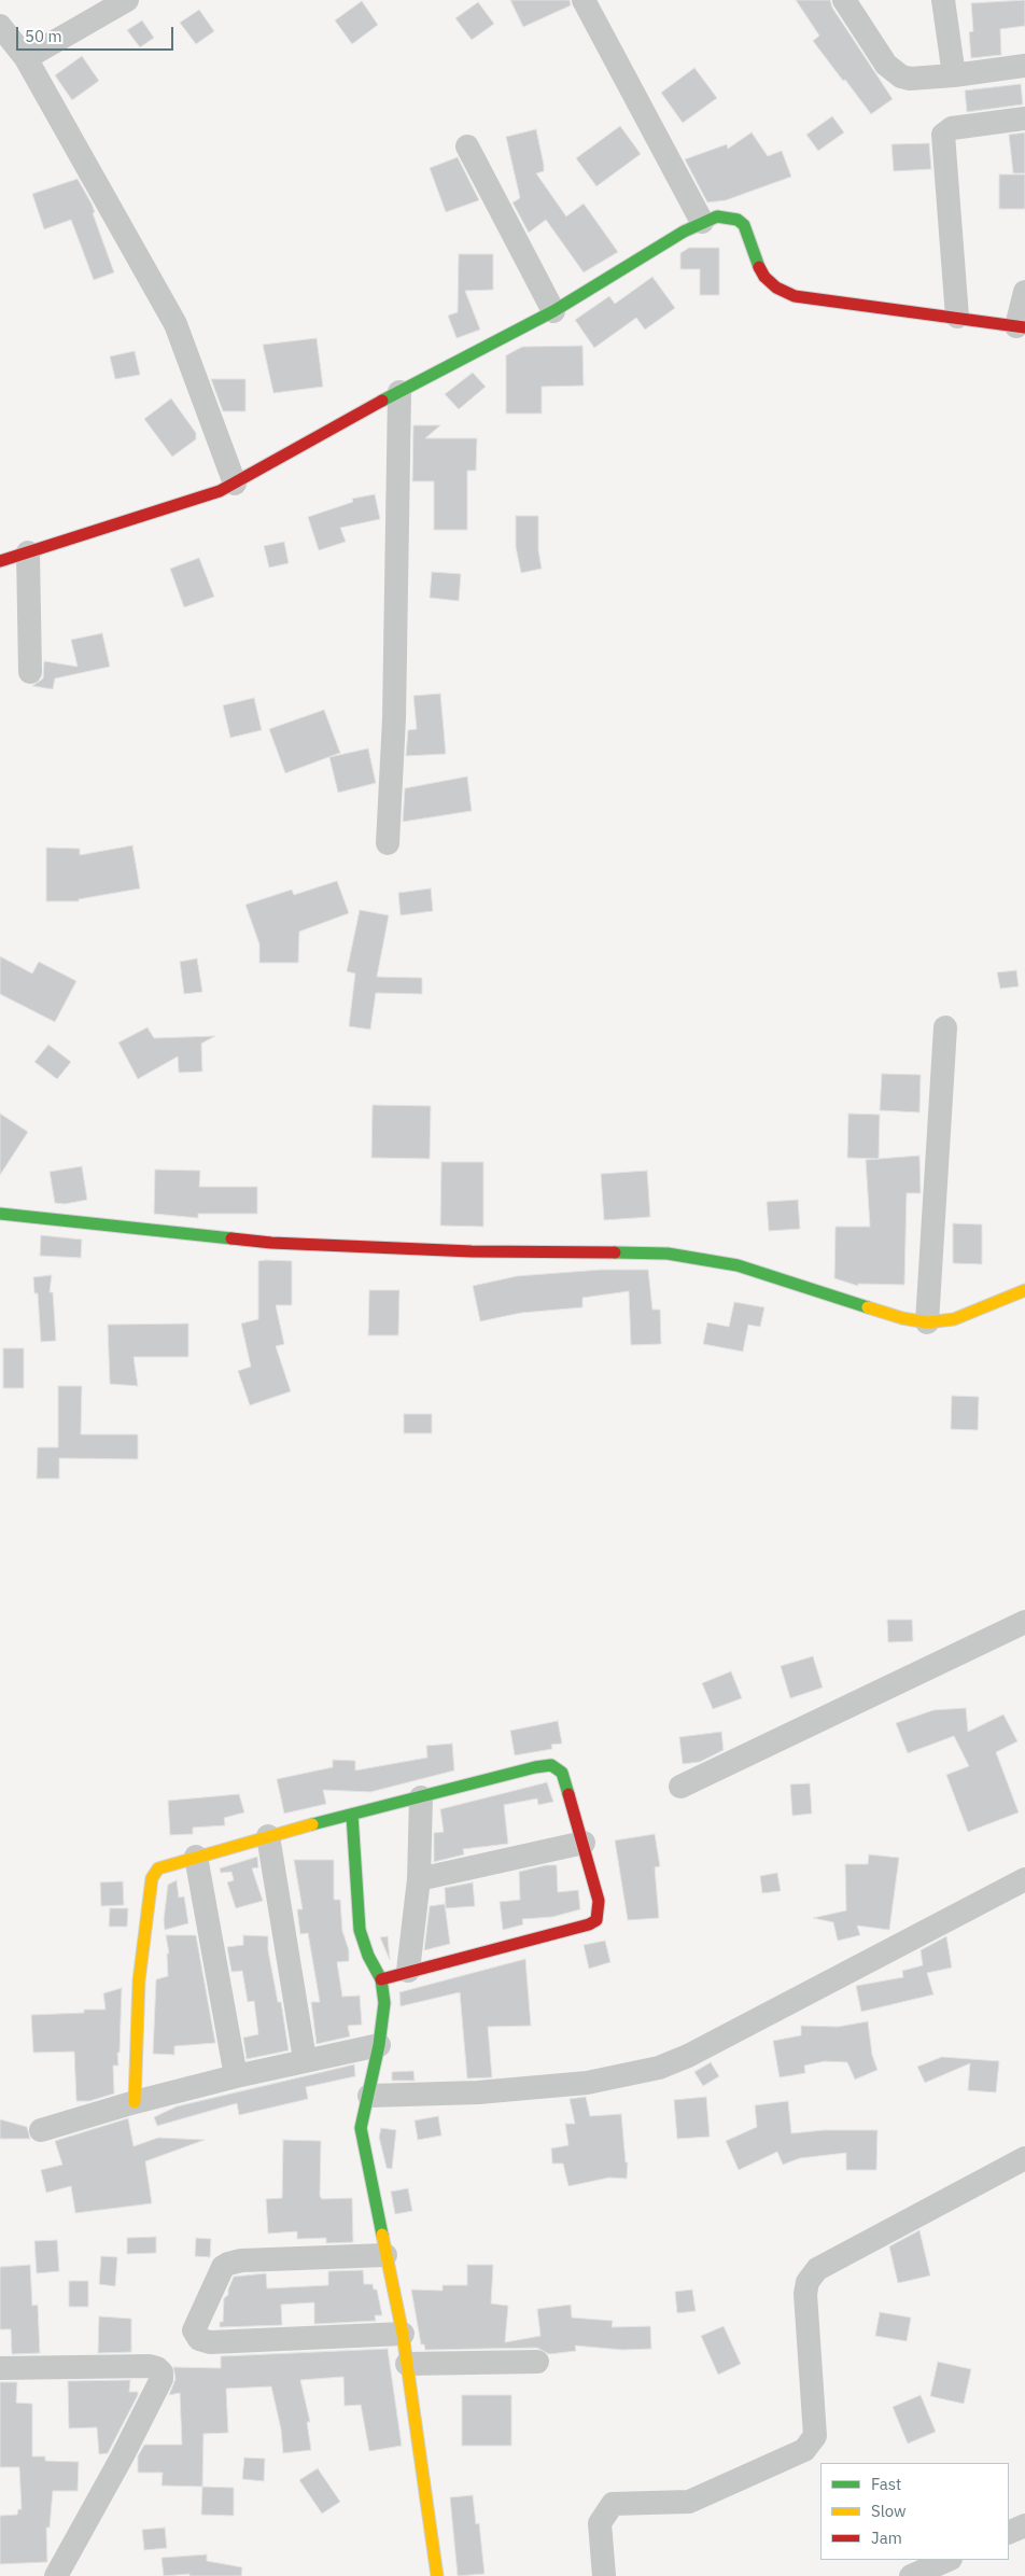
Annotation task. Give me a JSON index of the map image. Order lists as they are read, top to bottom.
{
  "legend": ["Fast", "Slow", "Jam"],
  "scale_bar": "50 m"
}
